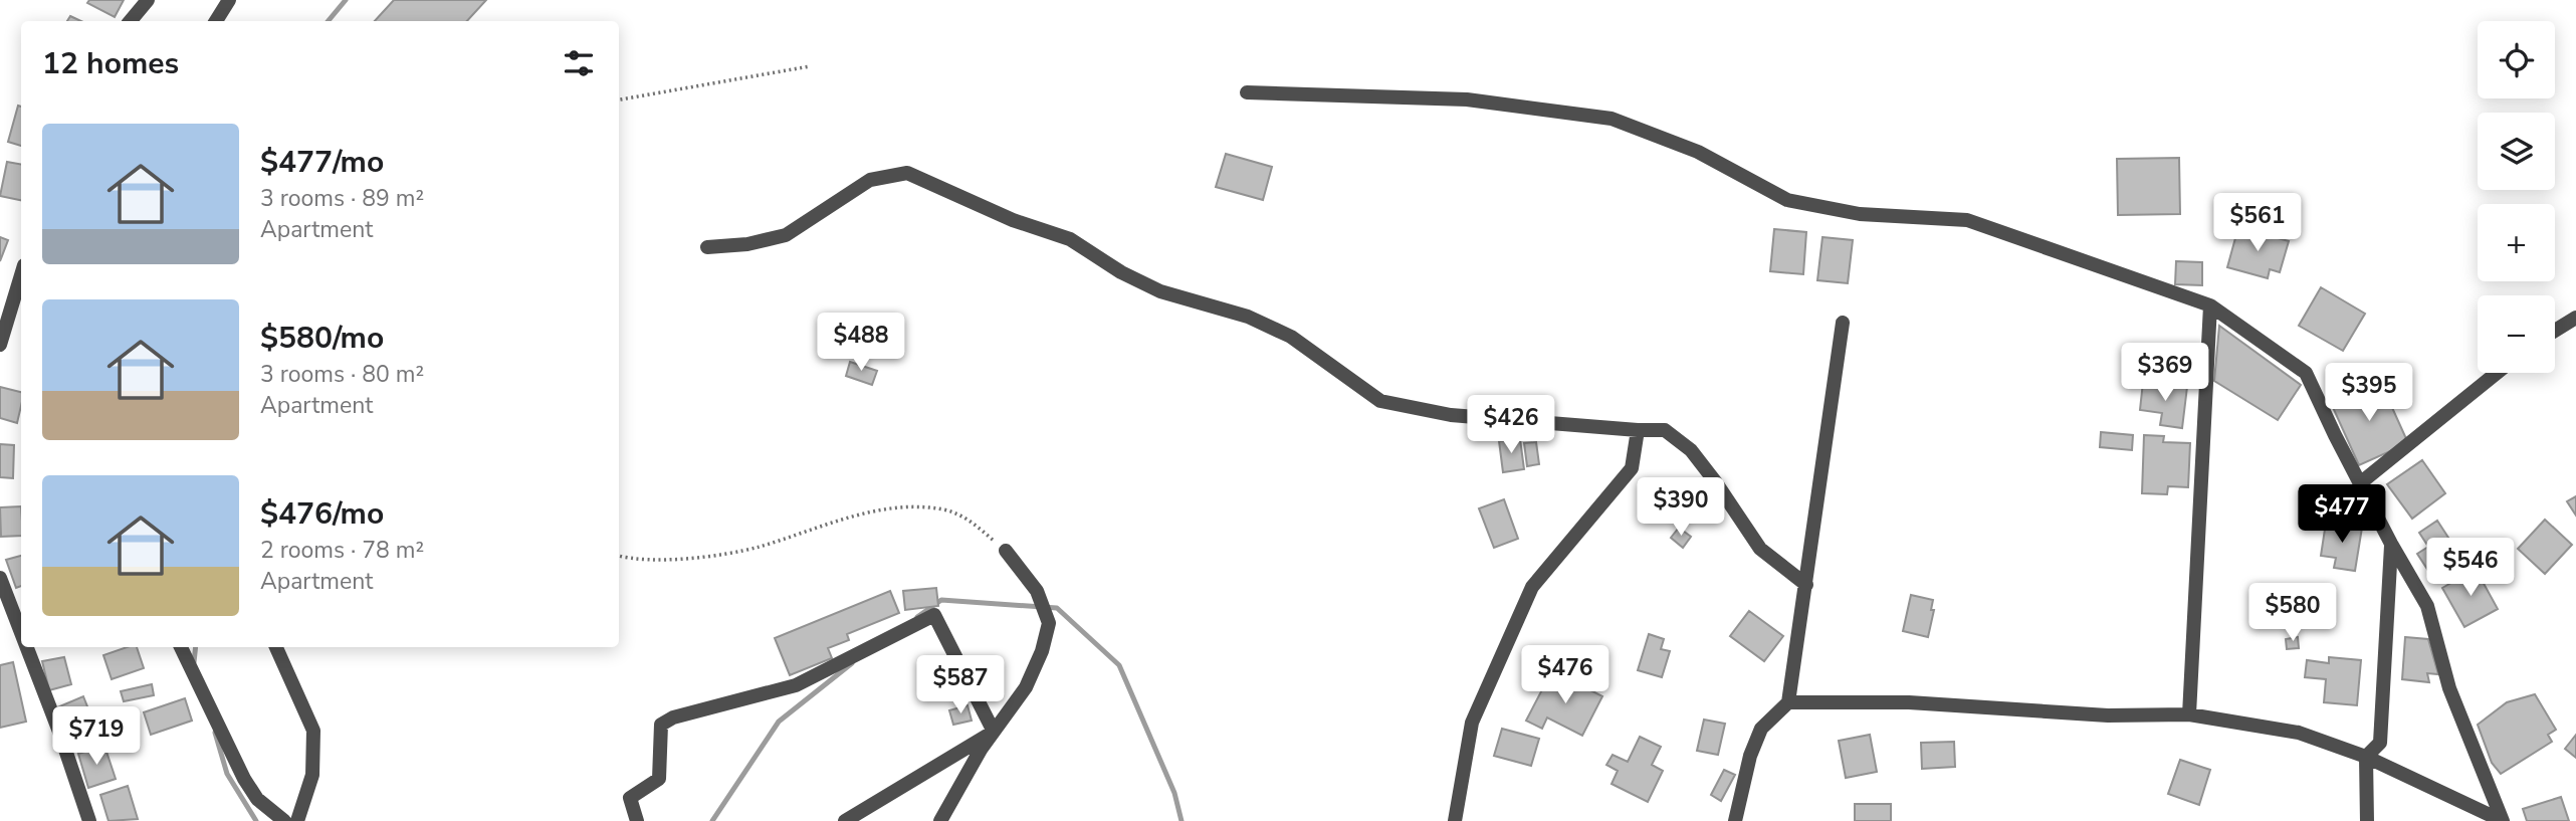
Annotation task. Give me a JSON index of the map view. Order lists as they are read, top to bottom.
{
  "page": {
    "map_buttons": ["+", "−"],
    "heading": "12 homes",
    "list": [
      {
        "name": "$477/mo",
        "note": "3 rooms · 89 m² · Apartment"
      },
      {
        "name": "$580/mo",
        "note": "3 rooms · 80 m² · Apartment"
      },
      {
        "name": "$476/mo",
        "note": "2 rooms · 78 m² · Apartment"
      }
    ],
    "price": [
      "$561",
      "$488",
      "$369",
      "$395",
      "$426",
      "$390",
      "$477",
      "$546",
      "$580",
      "$476",
      "$587",
      "$719"
    ]
  }
}
